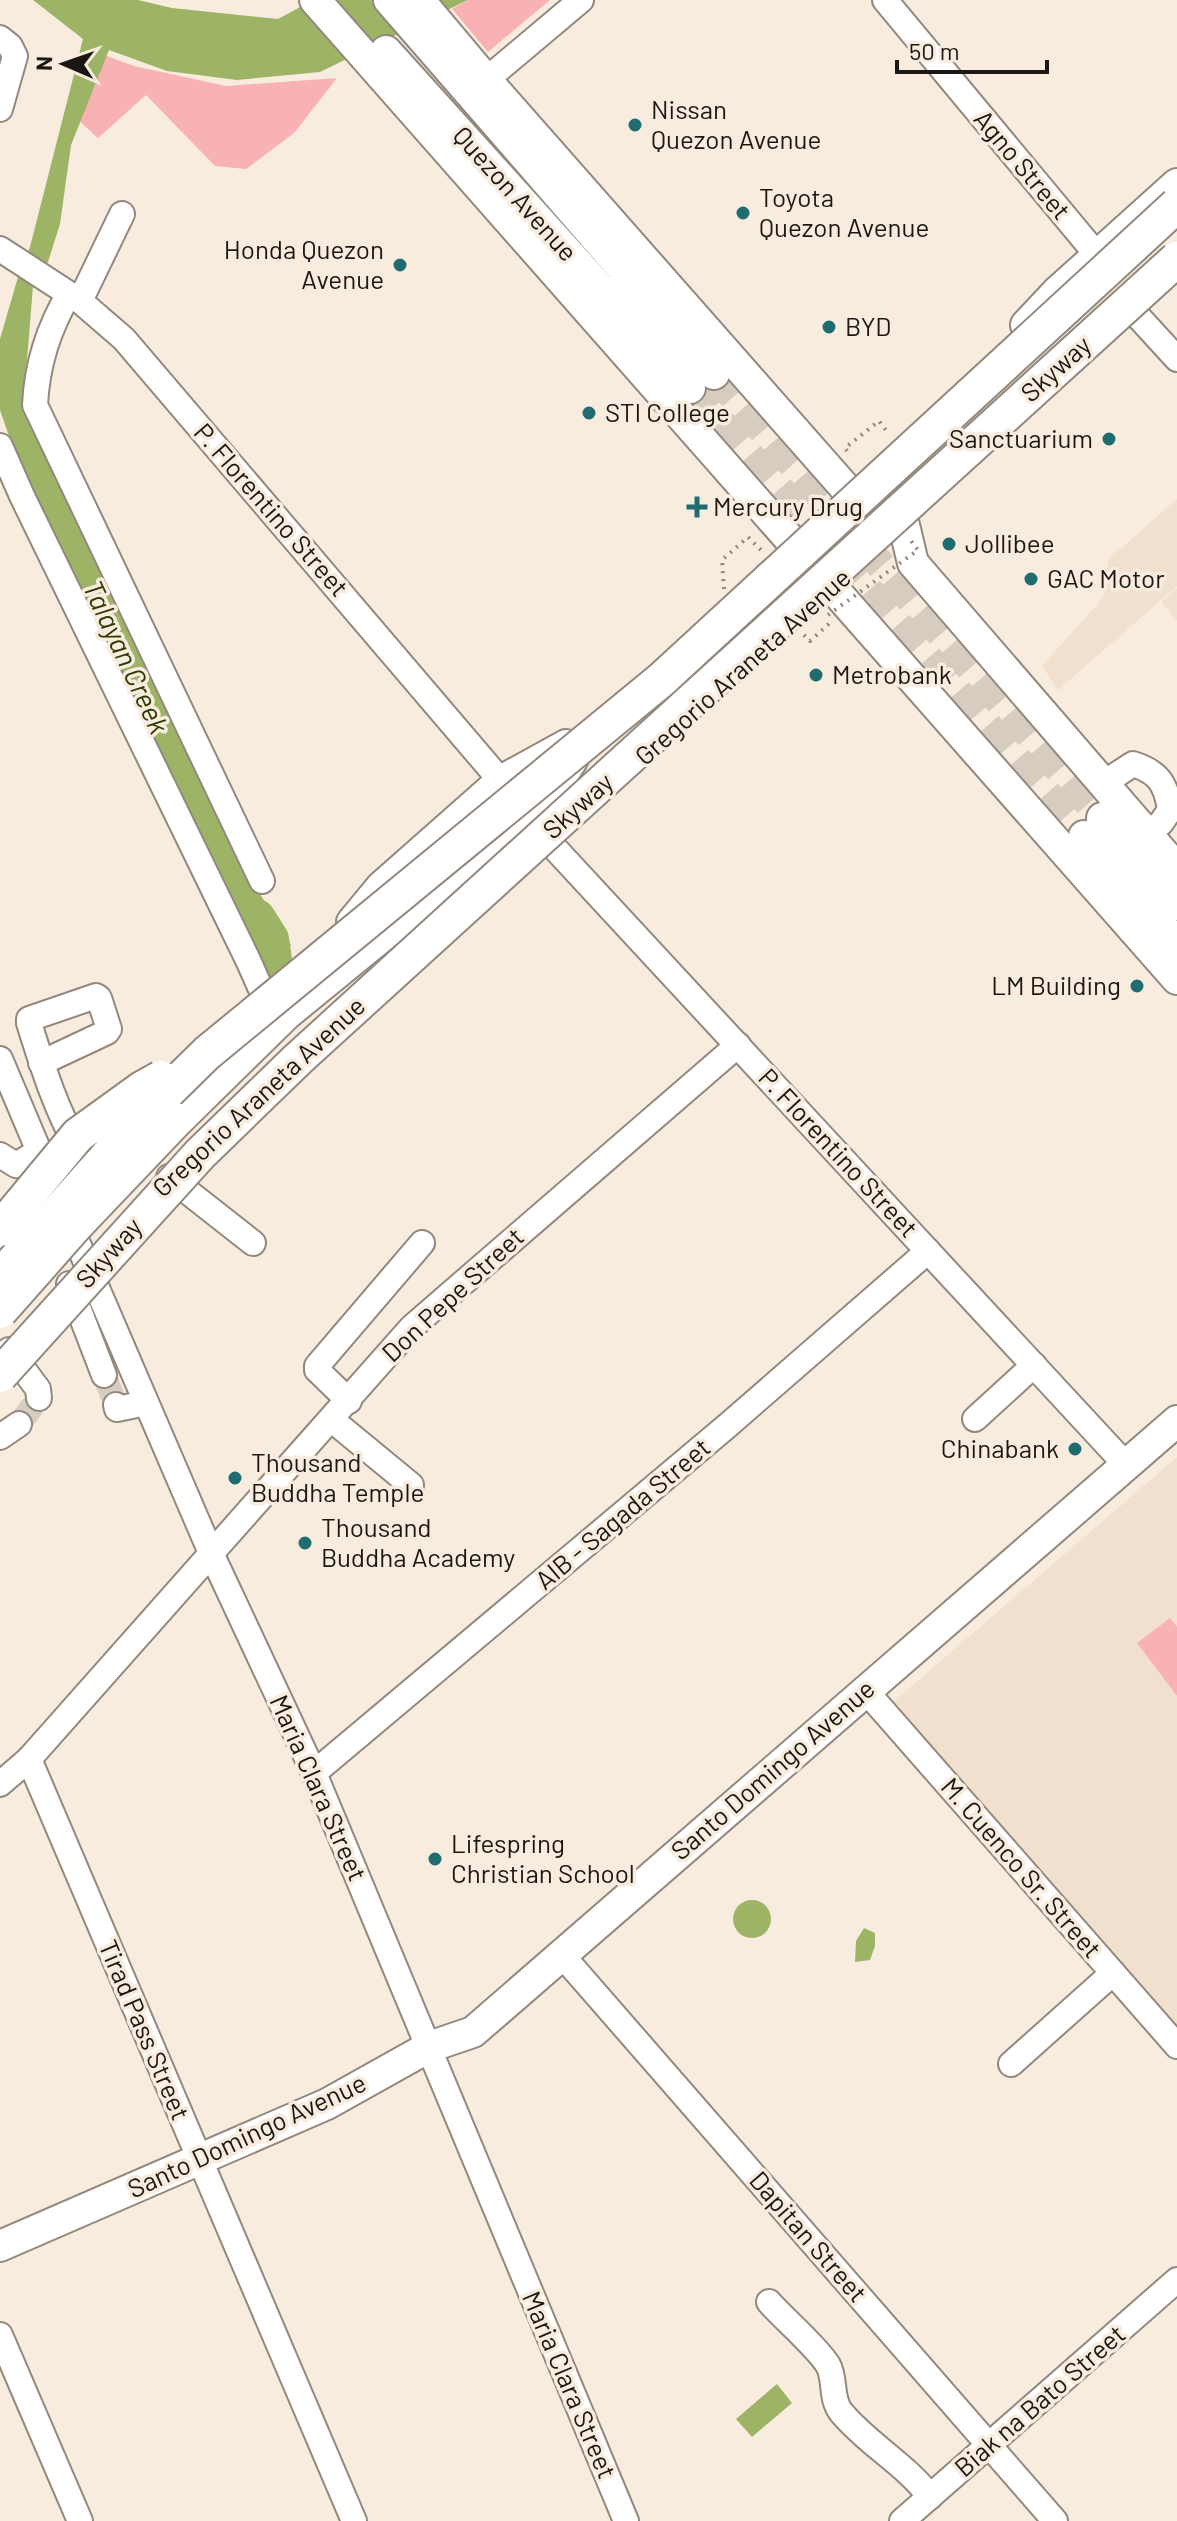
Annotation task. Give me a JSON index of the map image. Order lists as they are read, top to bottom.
{
  "streets": {
    "highway": ["Skyway"],
    "main road": ["Quezon Avenue", "Gregorio Araneta Avenue", "Santo Domingo Avenue"],
    "street": [
      "Agno Street",
      "P. Florentino Street",
      "Don Pepe Street",
      "AIB - Sagada Street",
      "Maria Clara Street",
      "M. Cuenco Sr. Street",
      "Tirad Pass Street",
      "Dapitan Street",
      "Biak na Bato Street"
    ]
  },
  "crossings": [
    ["Skyway", "Gregorio Araneta Avenue"],
    ["P. Florentino Street", "Gregorio Araneta Avenue"],
    ["P. Florentino Street", "Don Pepe Street"],
    ["P. Florentino Street", "AIB - Sagada Street"],
    ["P. Florentino Street", "Santo Domingo Avenue"],
    ["Gregorio Araneta Avenue", "Maria Clara Street"],
    ["Don Pepe Street", "Maria Clara Street"],
    ["Don Pepe Street", "Tirad Pass Street"],
    ["AIB - Sagada Street", "Maria Clara Street"],
    ["Santo Domingo Avenue", "Maria Clara Street"],
    ["Santo Domingo Avenue", "M. Cuenco Sr. Street"],
    ["Santo Domingo Avenue", "Tirad Pass Street"],
    ["Santo Domingo Avenue", "Dapitan Street"],
    ["Dapitan Street", "Biak na Bato Street"]
  ],
  "water": ["Talayan Creek"],
  "places": {
    "other": [
      "Nissan Quezon Avenue",
      "Toyota Quezon Avenue",
      "Honda Quezon Avenue",
      "BYD",
      "STI College",
      "Sanctuarium",
      "Jollibee",
      "GAC Motor",
      "Metrobank",
      "LM Building",
      "Chinabank",
      "Thousand Buddha Temple",
      "Thousand Buddha Academy",
      "Lifespring Christian School"
    ],
    "health": ["Mercury Drug"]
  },
  "scale_bar": "50 m",
  "north": "left"
}
